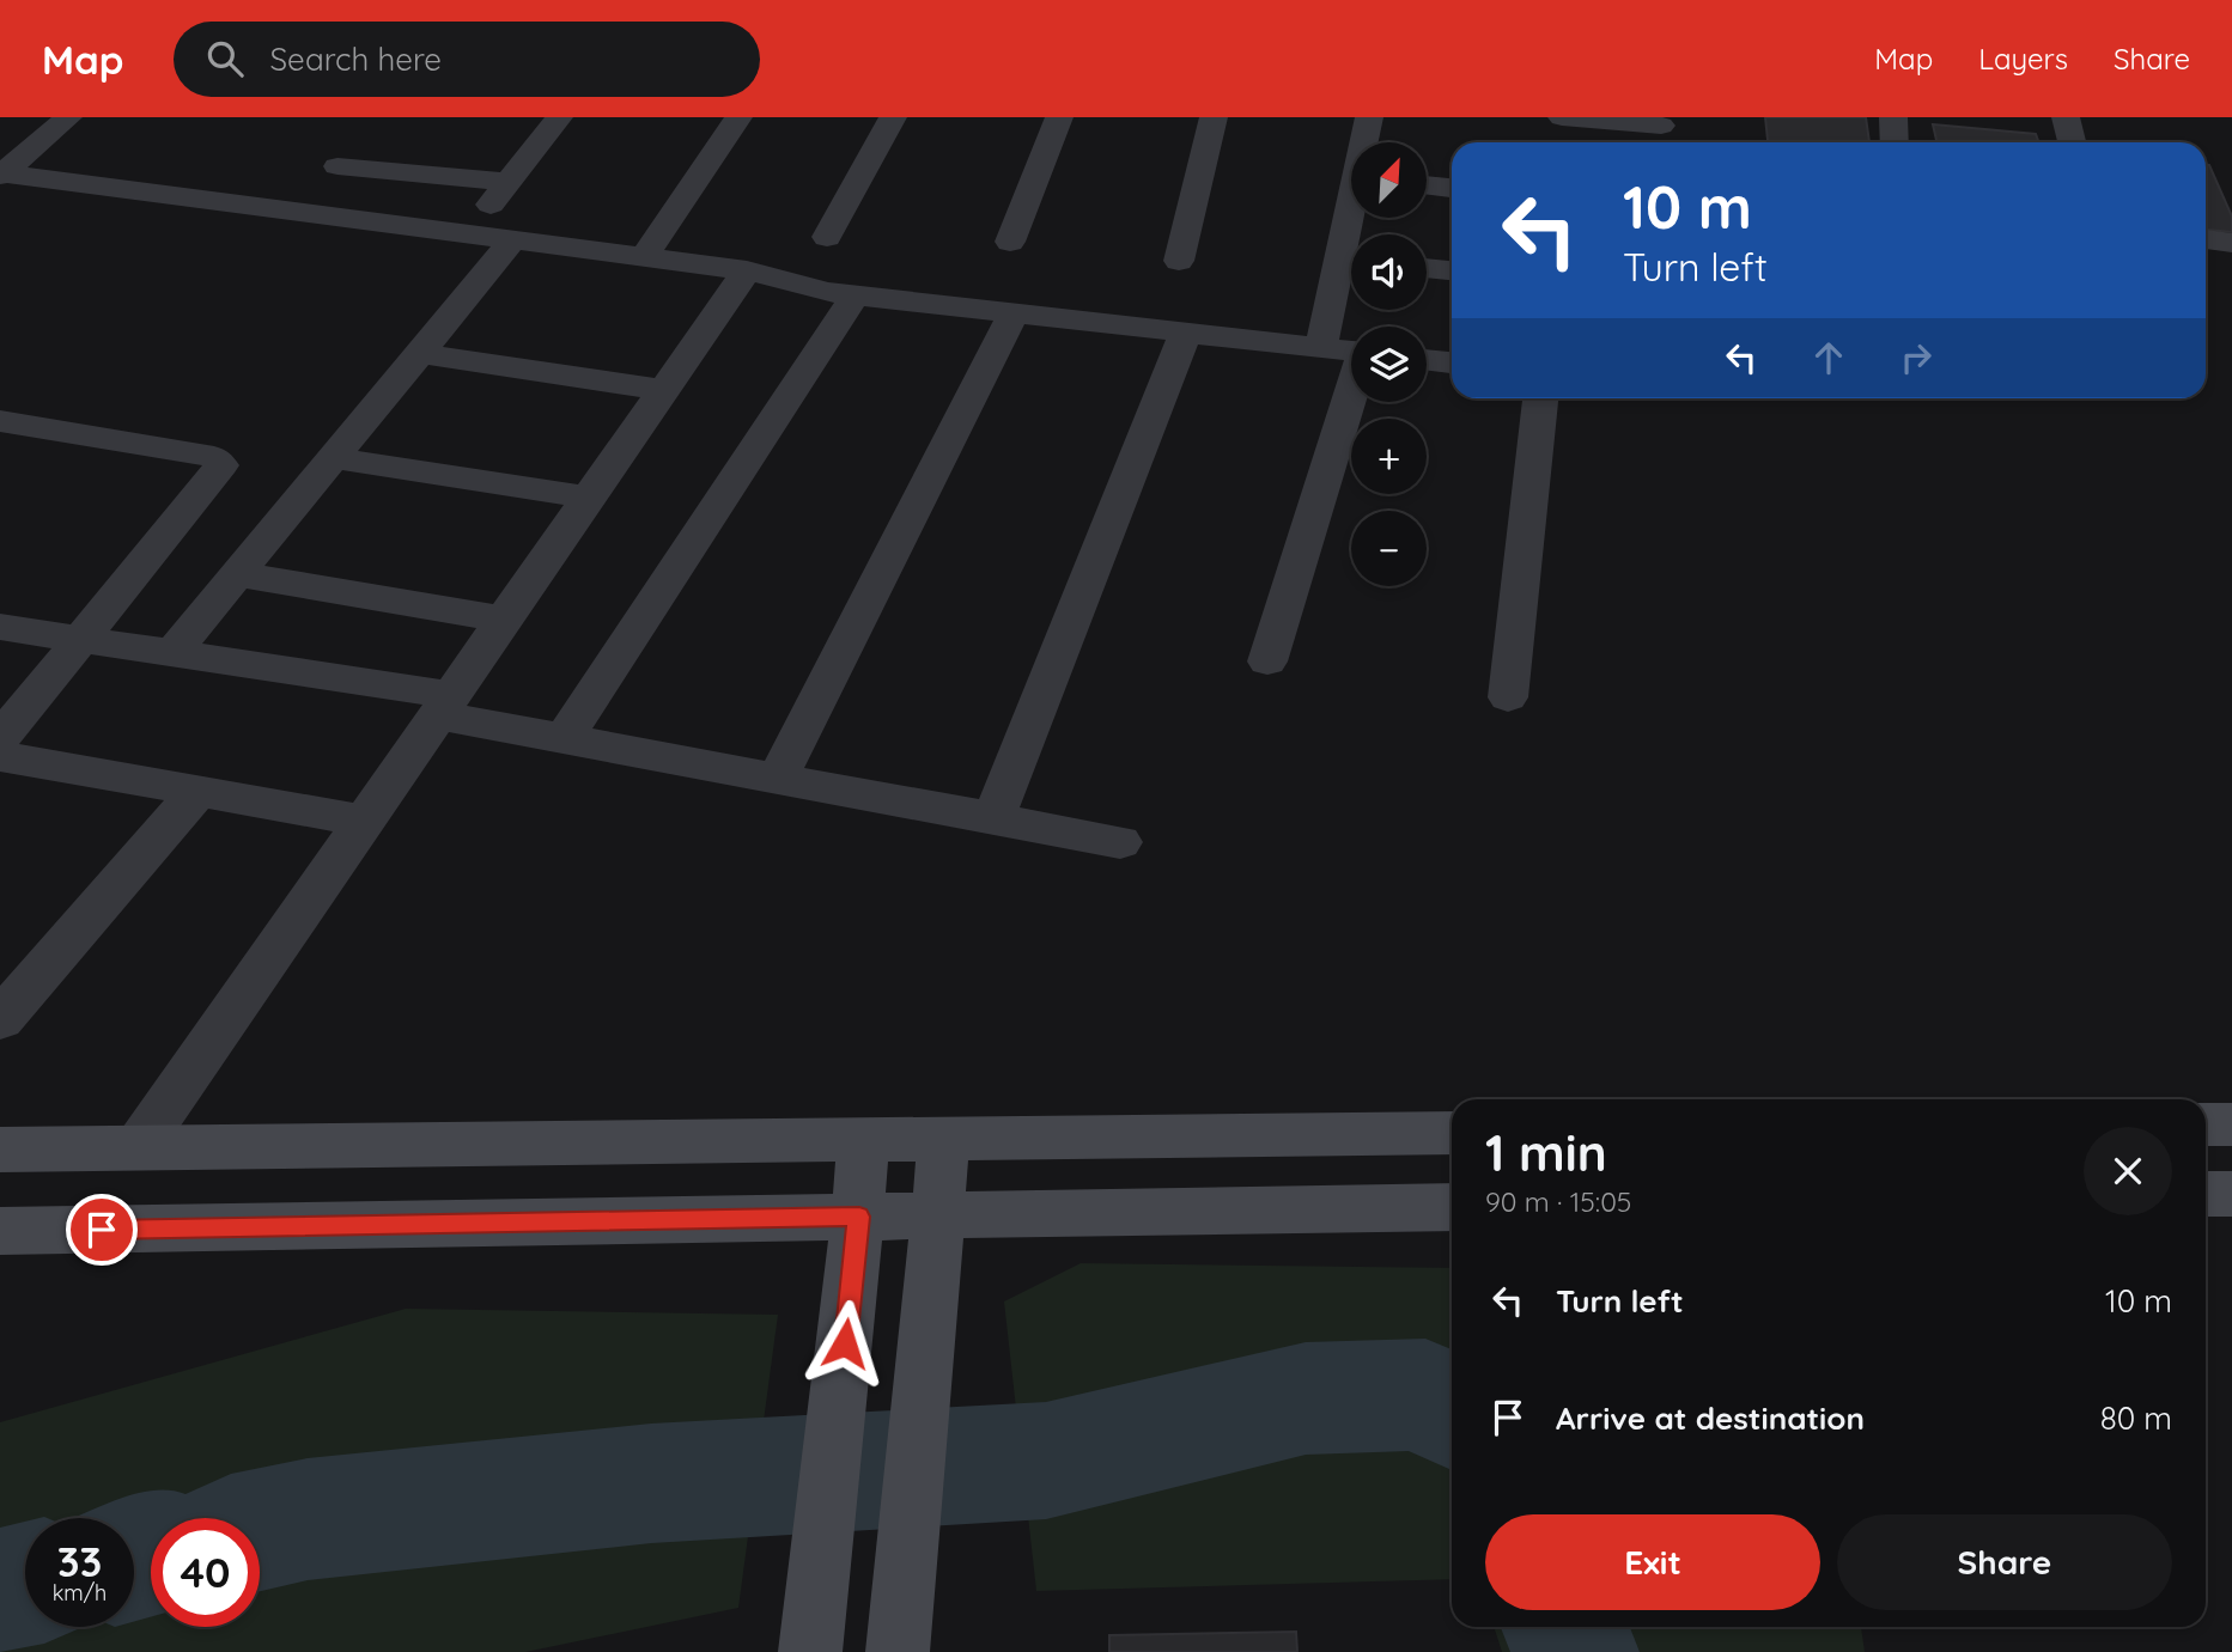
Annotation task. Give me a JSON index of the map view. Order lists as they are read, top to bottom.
{
  "north": "top right",
  "page": {
    "header": "Map",
    "search": "Search here",
    "nav": ["Map", "Layers", "Share"],
    "map_buttons": ["+", "−"],
    "turn": ["10 m", "Turn left"],
    "heading": ["1 min", "90 m · 15:05"],
    "list": [
      {
        "name": "Turn left",
        "value": "10 m"
      },
      {
        "name": "Arrive at destination",
        "value": "80 m"
      }
    ],
    "buttons": ["Exit", "Share"],
    "speed": "33 km/h",
    "limit": "40"
  }
}
